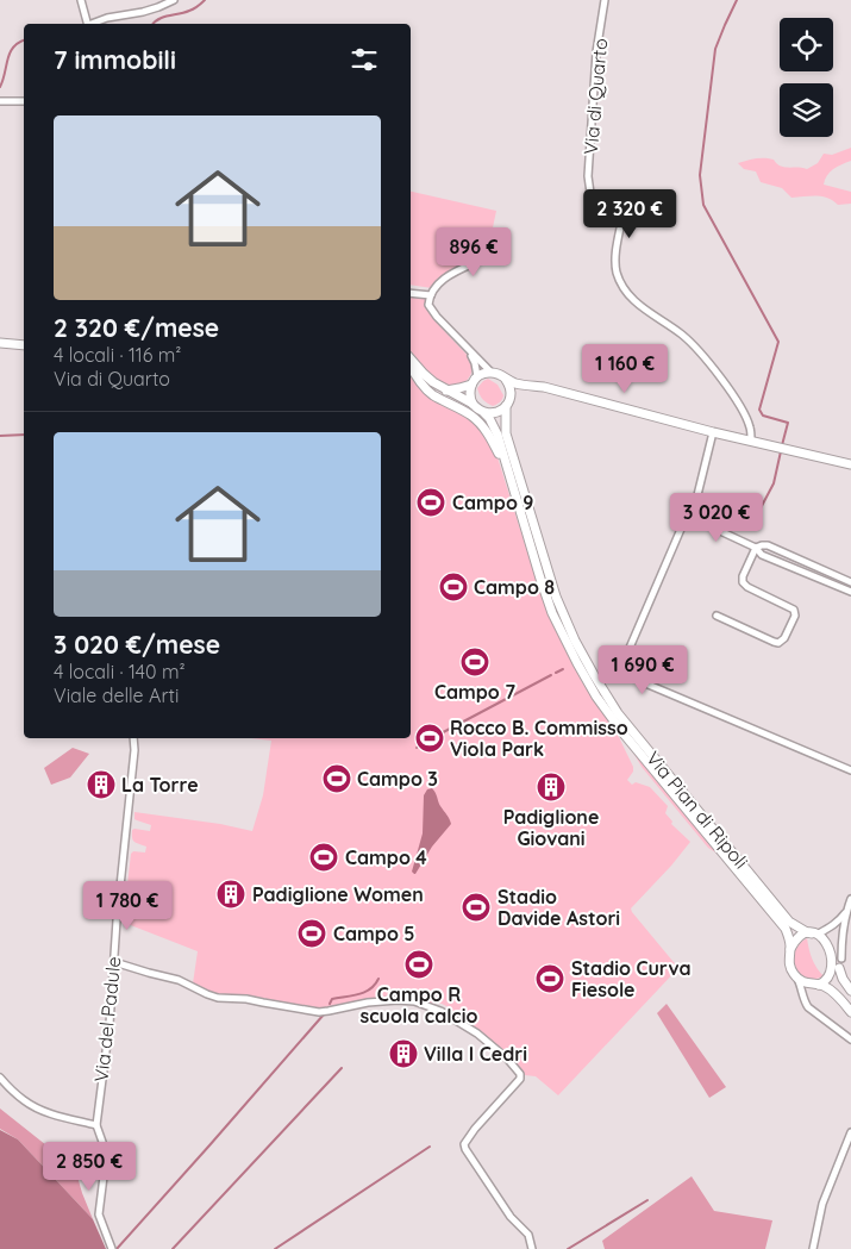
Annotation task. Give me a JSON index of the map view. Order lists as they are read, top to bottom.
{
  "streets": {
    "main road": ["Via Pian di Ripoli"],
    "street": ["Via di Quarto", "Via del Padule"]
  },
  "places": {
    "sports": [
      "Campo 9",
      "Campo 8",
      "Campo 7",
      "Rocco B. Commisso Viola Park",
      "Campo 3",
      "Campo 4",
      "Stadio Davide Astori",
      "Campo 5",
      "Campo R scuola calcio",
      "Stadio Curva Fiesole"
    ],
    "building": [
      "La Torre",
      "Padiglione Giovani",
      "Padiglione Women",
      "Villa I Cedri"
    ]
  },
  "page": {
    "heading": "7 immobili",
    "list": [
      {
        "name": "2 320 €/mese",
        "note": "4 locali · 116 m² · Via di Quarto"
      },
      {
        "name": "3 020 €/mese",
        "note": "4 locali · 140 m² · Viale delle Arti"
      }
    ],
    "price": [
      "2 320 €",
      "896 €",
      "1 160 €",
      "3 020 €",
      "1 690 €",
      "1 780 €",
      "2 850 €"
    ]
  }
}
